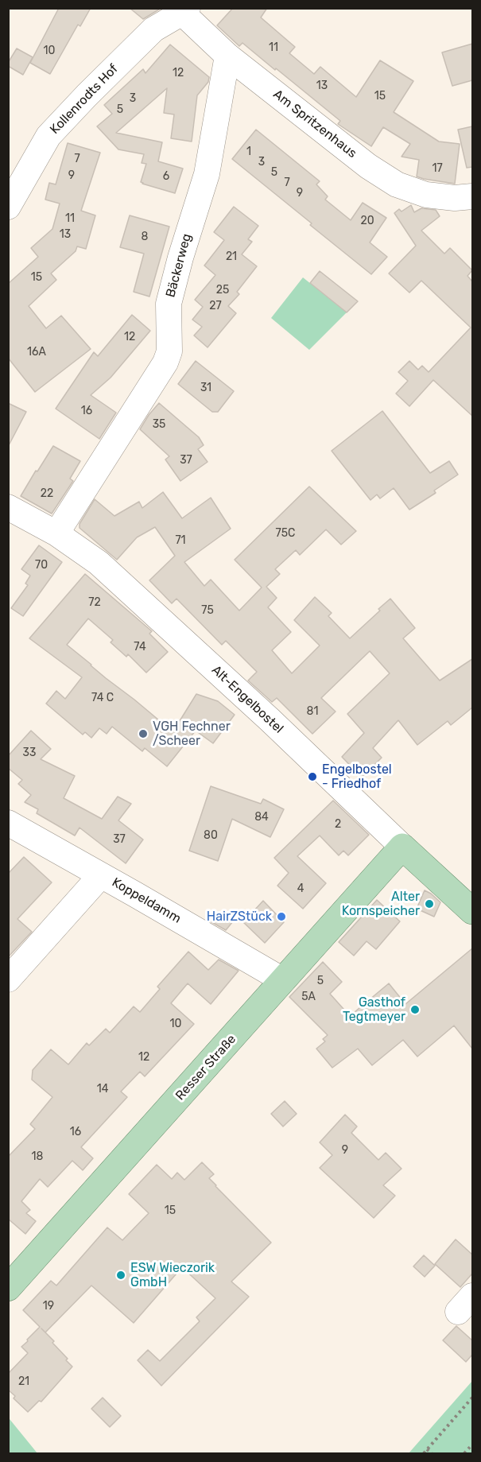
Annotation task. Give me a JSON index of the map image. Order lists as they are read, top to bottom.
{
  "streets": {
    "main road": ["Alt-Engelbostel", "Resser Straße"],
    "street": [
      "Kollenrodts Hof",
      "Am Spritzenhaus",
      "Bäckerweg",
      "Koppeldamm"
    ]
  },
  "crossings": [
    ["Kollenrodts Hof", "Am Spritzenhaus"],
    ["Am Spritzenhaus", "Bäckerweg"],
    ["Bäckerweg", "Alt-Engelbostel"],
    ["Alt-Engelbostel", "Resser Straße"],
    ["Koppeldamm", "Resser Straße"]
  ],
  "places": [
    "VGH Fechner /Scheer",
    "Engelbostel - Friedhof",
    "Alter Kornspeicher",
    "HairZStück",
    "Gasthof Tegtmeyer",
    "ESW Wieczorik GmbH"
  ],
  "house_numbers": [
    "11",
    "10",
    "12",
    "13",
    "15",
    "3",
    "5",
    "1",
    "7",
    "3",
    "17",
    "5",
    "9",
    "6",
    "7",
    "9",
    "11",
    "20",
    "13",
    "8",
    "21",
    "15",
    "25",
    "27",
    "12",
    "16A",
    "31",
    "16",
    "35",
    "37",
    "22",
    "75C",
    "71",
    "70",
    "72",
    "75",
    "74",
    "74 C",
    "81",
    "33",
    "84",
    "2",
    "80",
    "37",
    "4",
    "5",
    "5A",
    "10",
    "12",
    "14",
    "16",
    "9",
    "18",
    "15",
    "19",
    "21"
  ]
}
